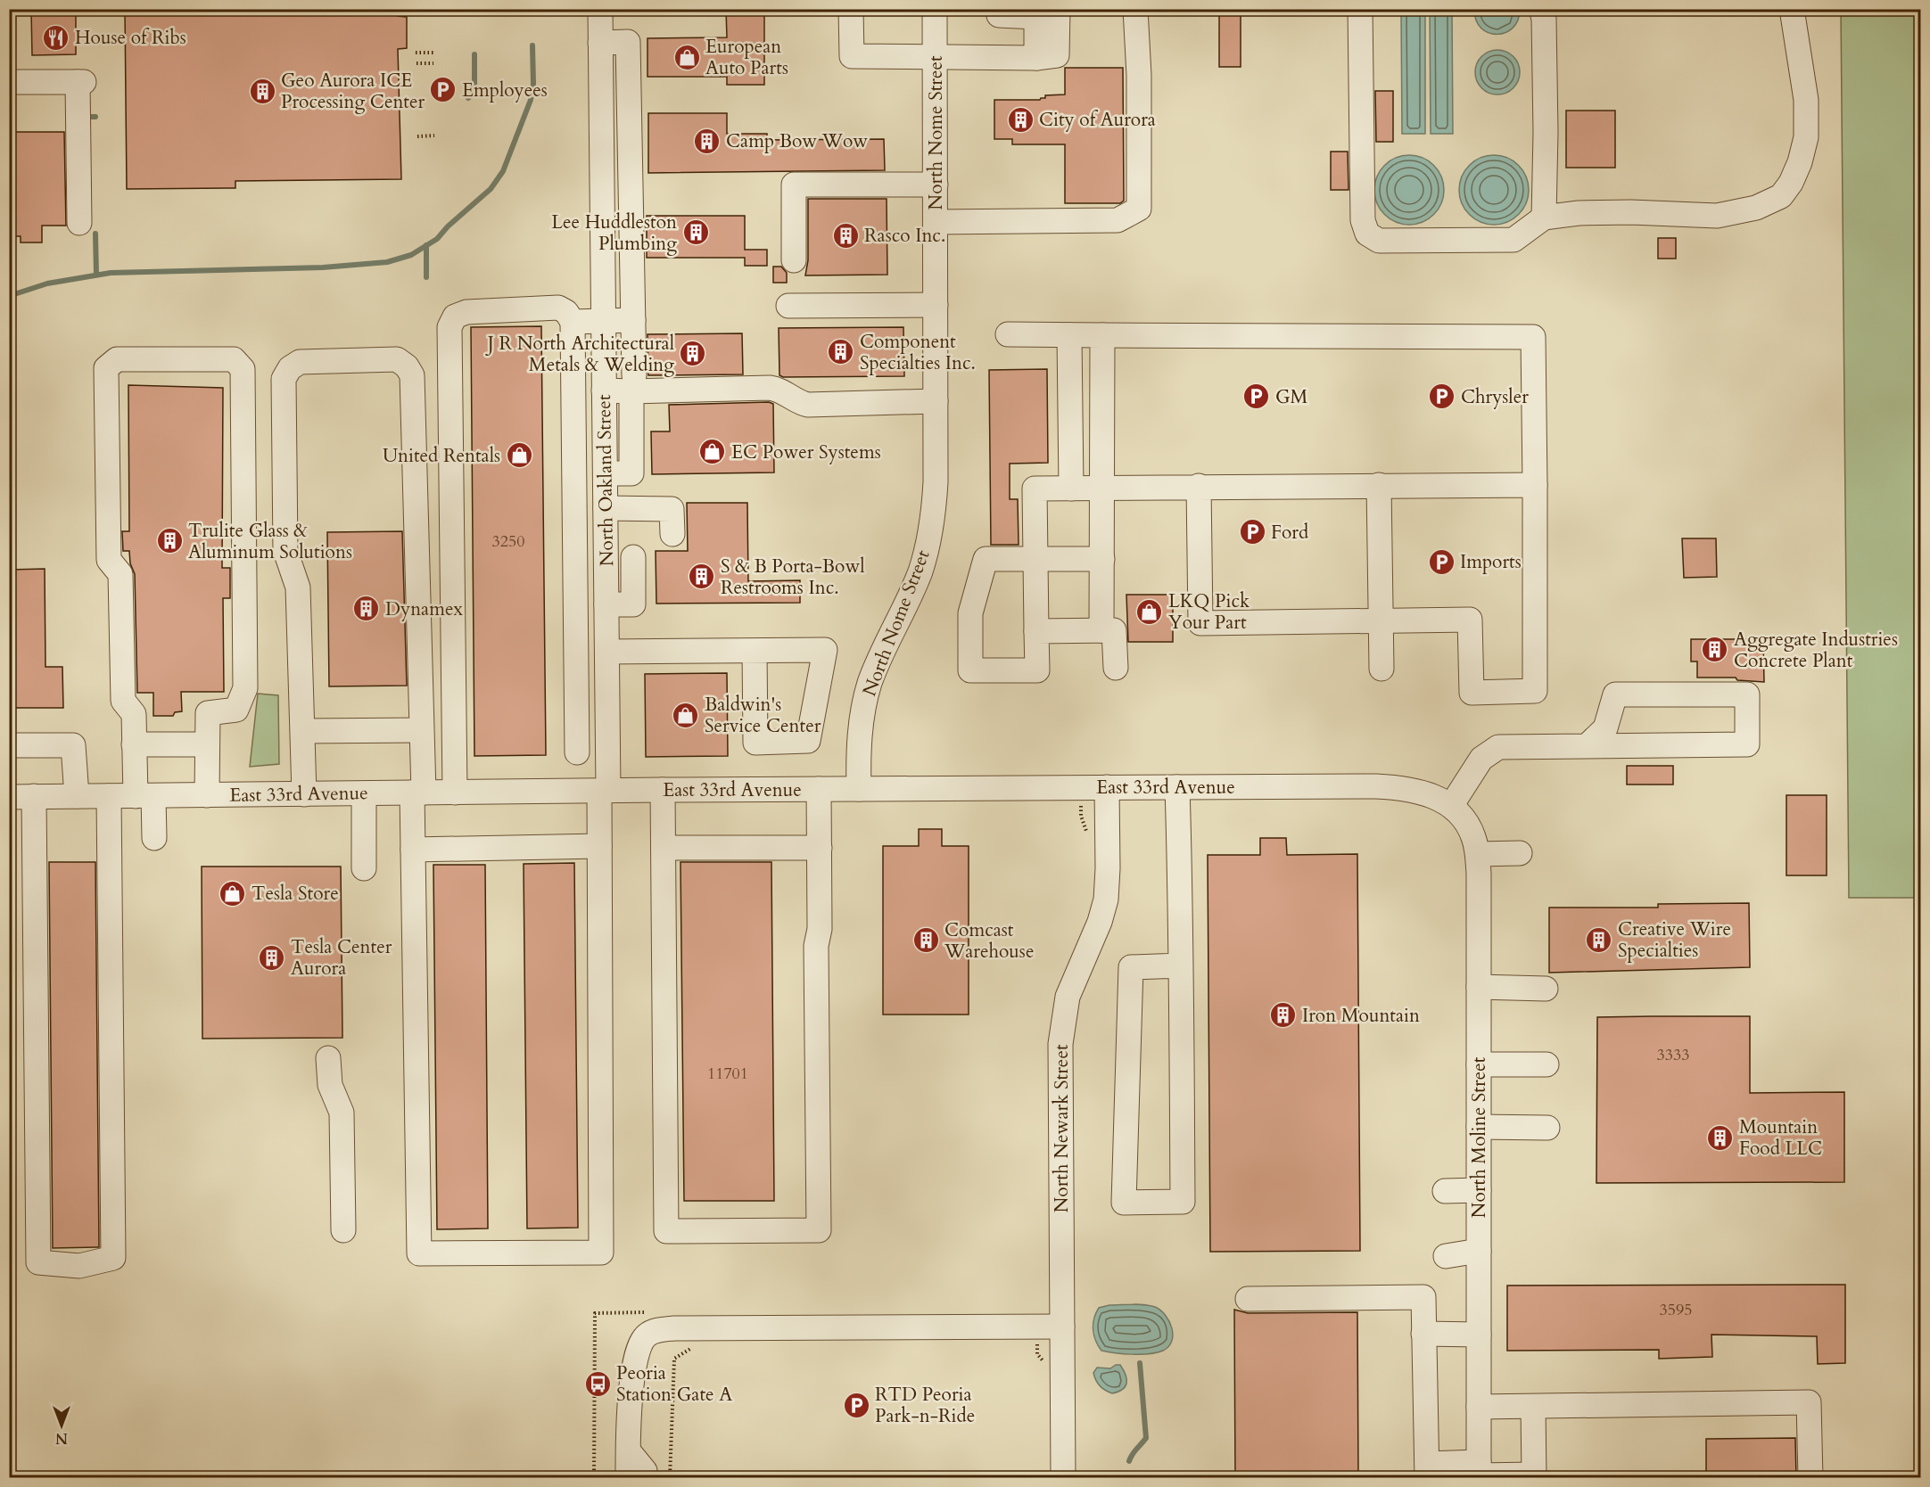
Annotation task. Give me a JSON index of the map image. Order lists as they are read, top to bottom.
{
  "streets": {
    "street": [
      "North Nome Street",
      "North Oakland Street",
      "East 33rd Avenue",
      "North Newark Street",
      "North Moline Street"
    ]
  },
  "crossings": [
    ["North Nome Street", "East 33rd Avenue"],
    ["North Oakland Street", "East 33rd Avenue"],
    ["East 33rd Avenue", "North Newark Street"],
    ["East 33rd Avenue", "North Moline Street"]
  ],
  "places": {
    "restaurant": ["House of Ribs"],
    "shop": [
      "European Auto Parts",
      "EC Power Systems",
      "United Rentals",
      "LKQ Pick Your Part",
      "Baldwin's Service Center",
      "Tesla Store"
    ],
    "parking": [
      "Employees",
      "GM",
      "Chrysler",
      "Ford",
      "Imports",
      "RTD Peoria Park-n-Ride"
    ],
    "building": [
      "Geo Aurora ICE Processing Center",
      "City of Aurora",
      "Camp Bow Wow",
      "Lee Huddleston Plumbing",
      "Rasco Inc.",
      "Component Specialties Inc.",
      "J R North Architectural Metals & Welding",
      "Trulite Glass & Aluminum Solutions",
      "S & B Porta-Bowl Restrooms Inc.",
      "Dynamex",
      "Aggregate Industries Concrete Plant",
      "Creative Wire Specialties",
      "Comcast Warehouse",
      "Tesla Center Aurora",
      "Iron Mountain",
      "Mountain Food LLC"
    ],
    "bus stop": ["Peoria Station Gate A"]
  },
  "house_numbers": [
    "3250",
    "3333",
    "11701",
    "3595"
  ],
  "north": "bottom"
}
